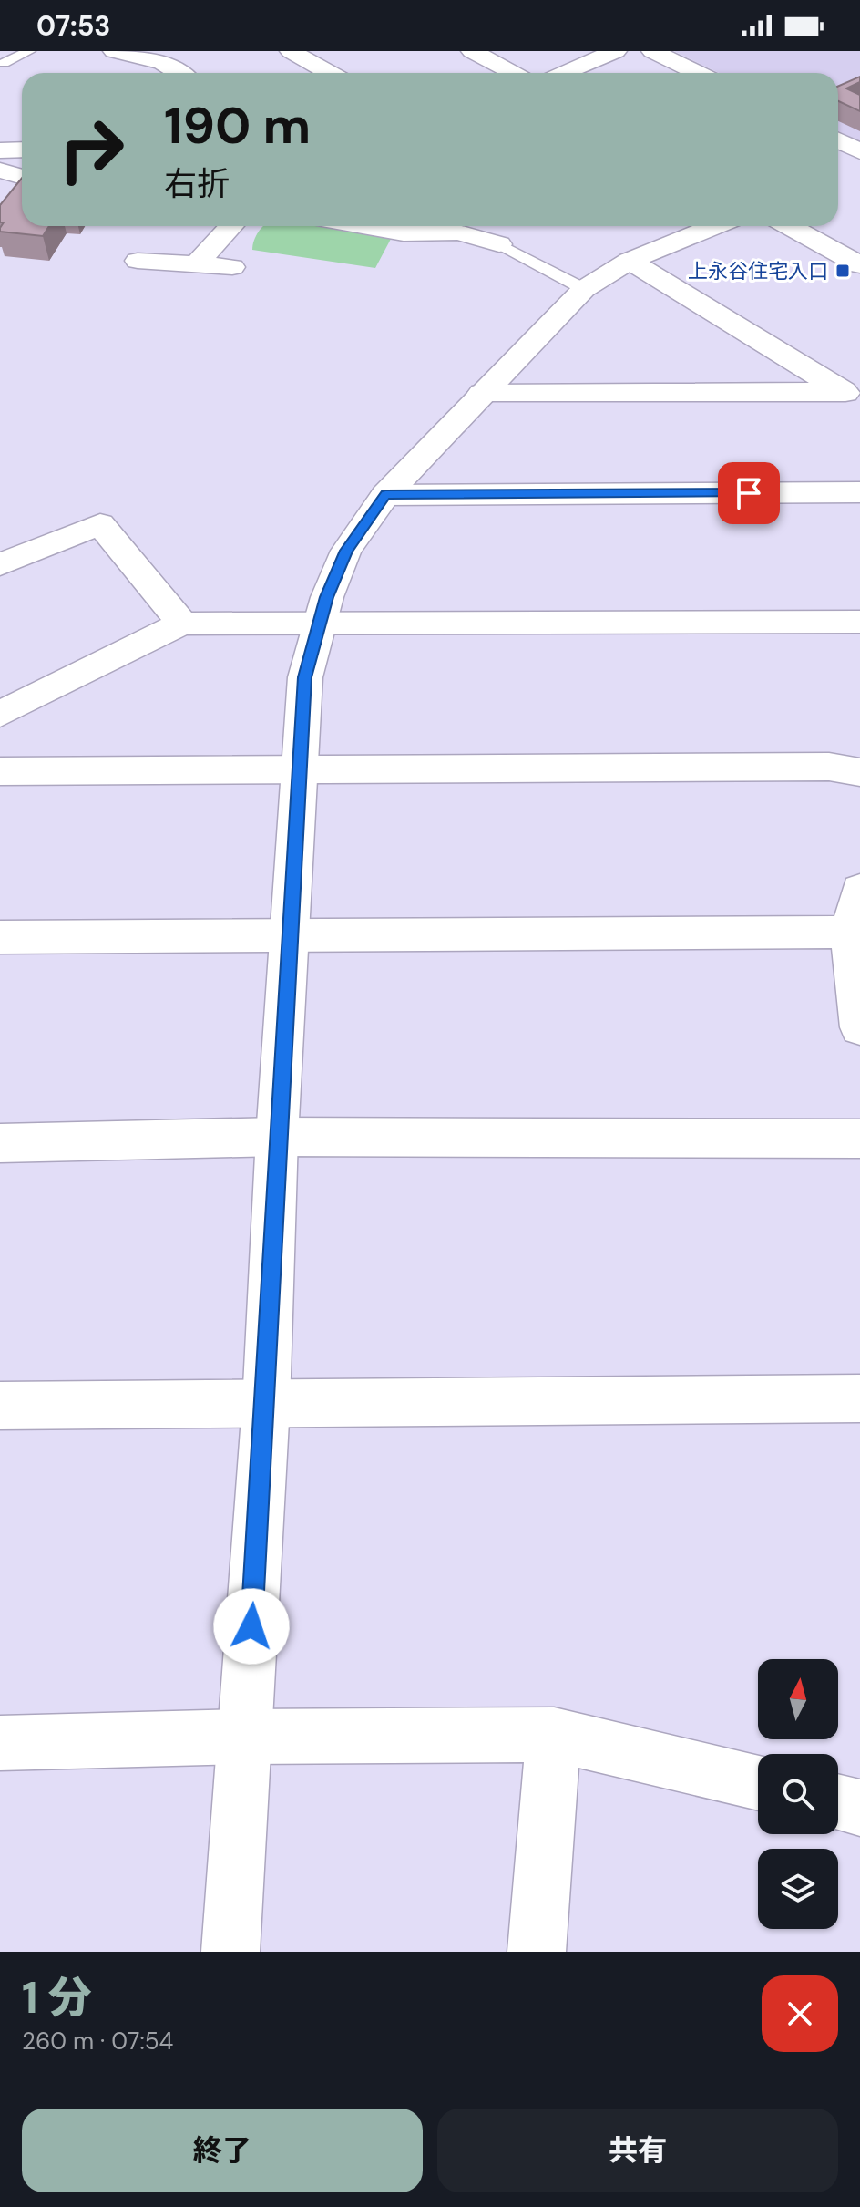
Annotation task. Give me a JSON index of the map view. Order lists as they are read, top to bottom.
{
  "places": {
    "transit": ["上永谷住宅入口"]
  },
  "north": "top",
  "page": {
    "status": "07:53",
    "turn": ["190 m", "右折"],
    "heading": ["1 分", "260 m · 07:54"],
    "buttons": ["終了", "共有"]
  }
}
